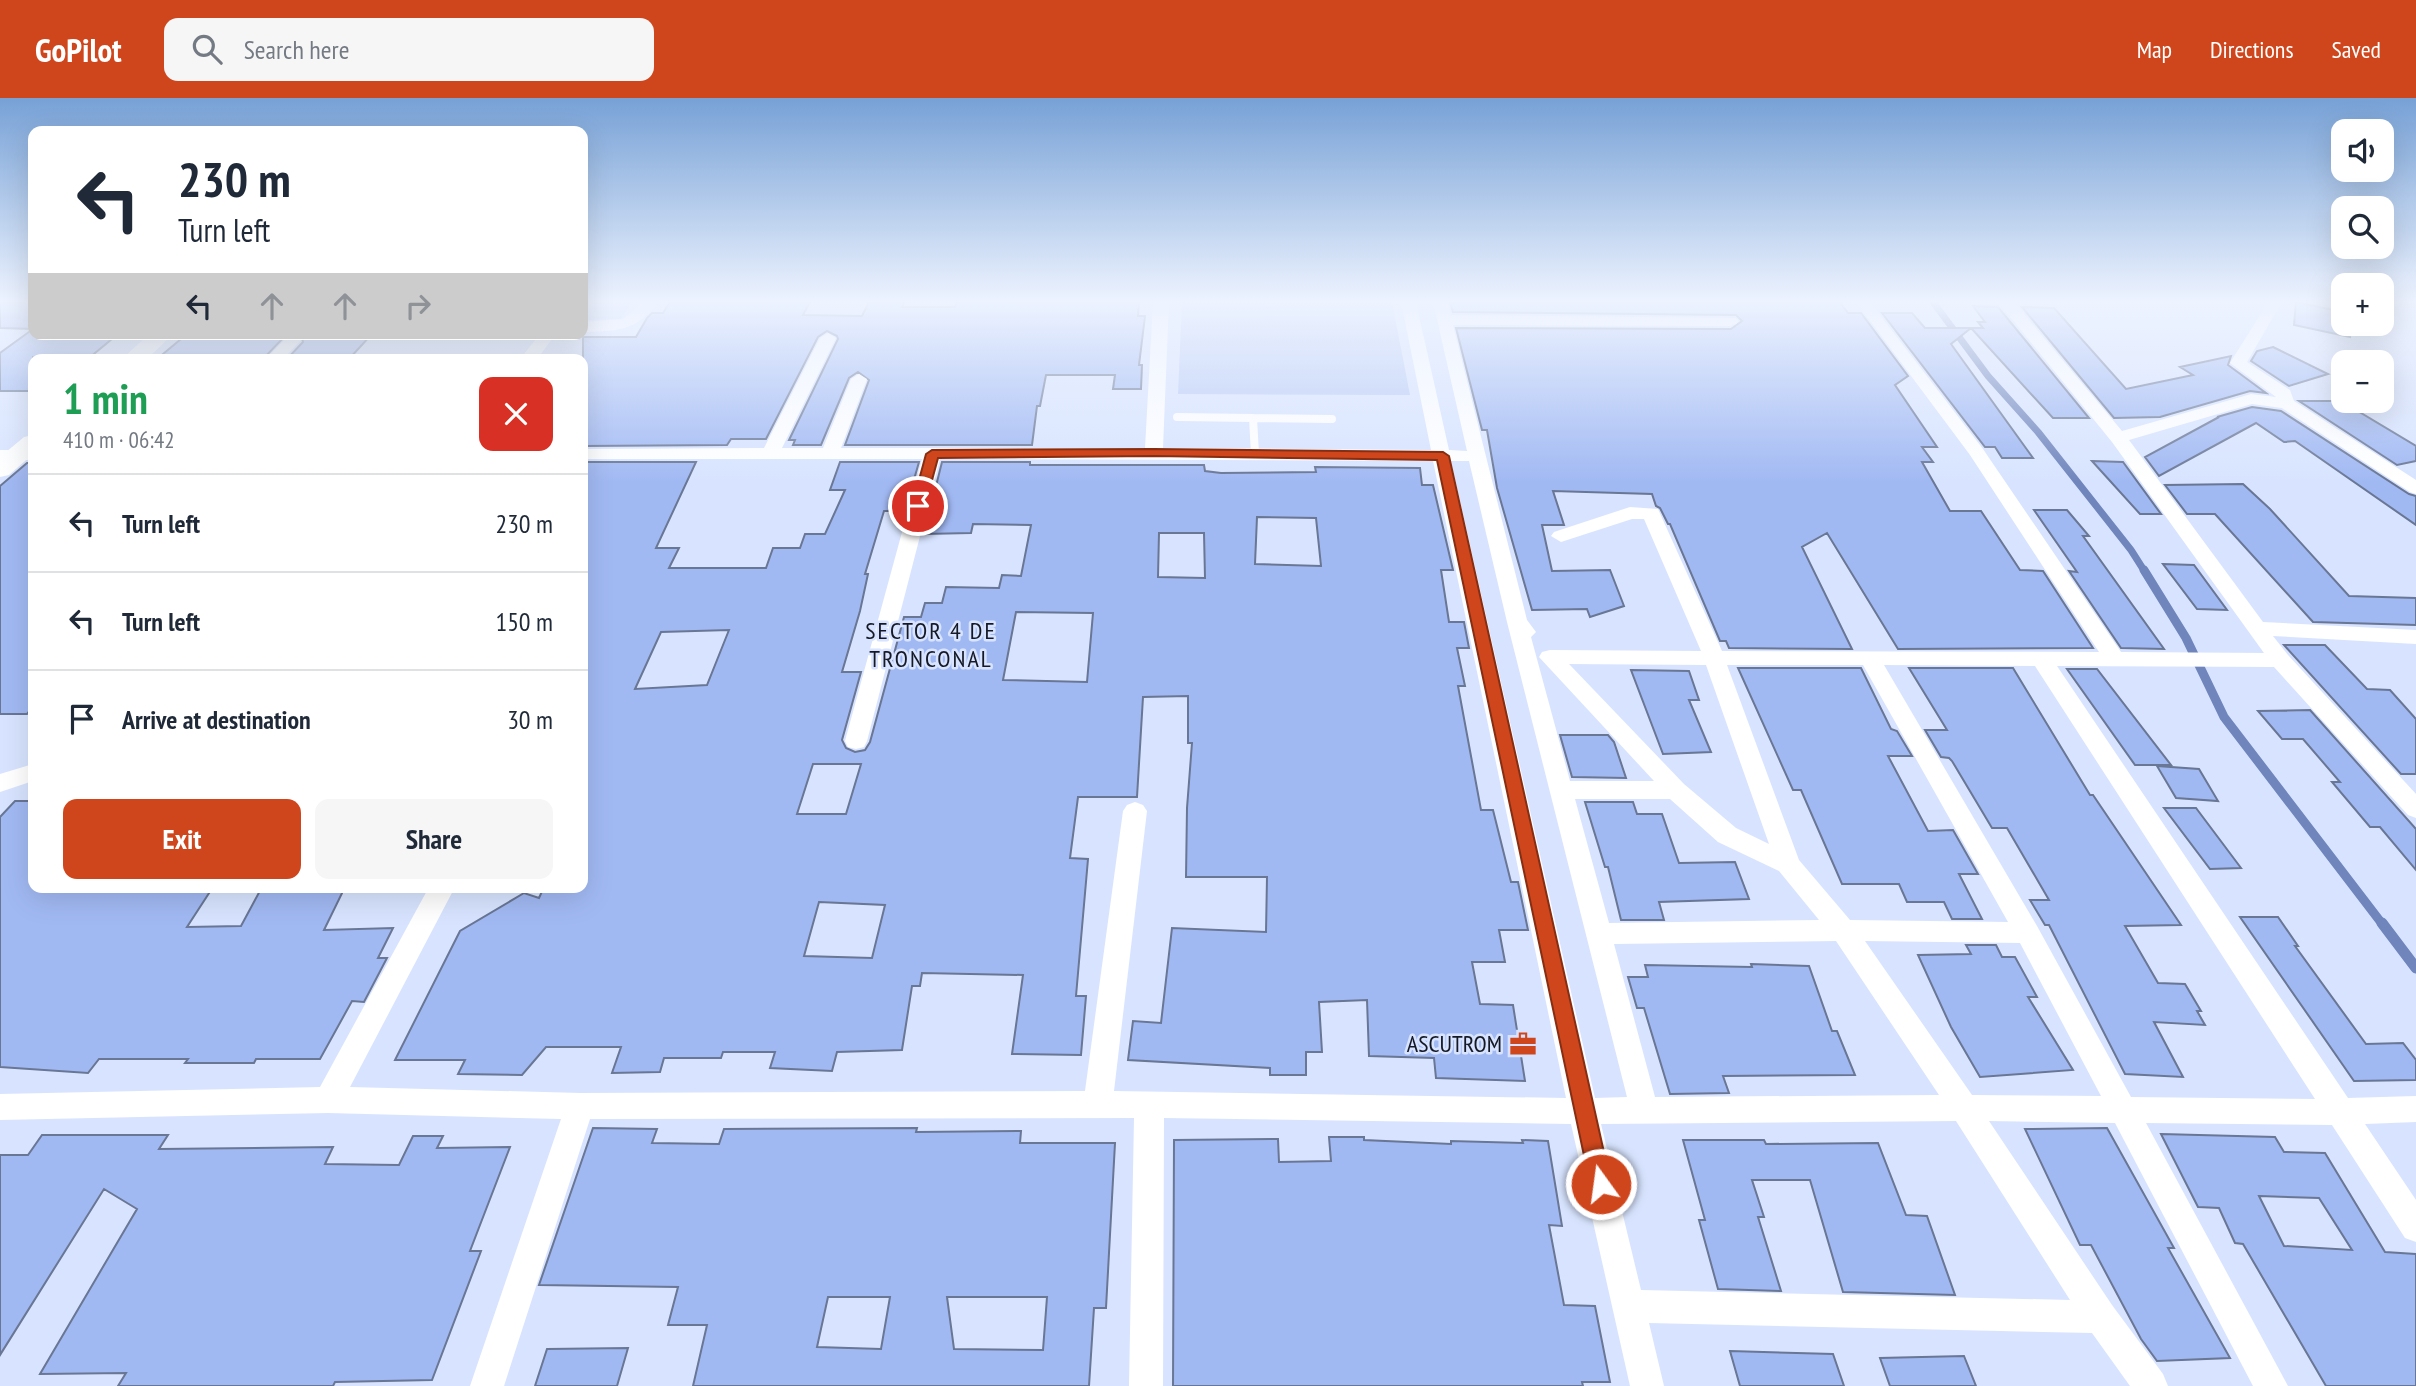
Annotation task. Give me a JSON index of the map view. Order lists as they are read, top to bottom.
{
  "districts": ["SECTOR 4 DE TRONCONAL"],
  "places": {
    "office": ["ASCUTROM"]
  },
  "page": {
    "header": "GoPilot",
    "search": "Search here",
    "nav": ["Map", "Directions", "Saved"],
    "map_buttons": ["+", "−"],
    "turn": ["230 m", "Turn left"],
    "heading": ["1 min", "410 m · 06:42"],
    "list": [
      {
        "name": "Turn left",
        "value": "230 m"
      },
      {
        "name": "Turn left",
        "value": "150 m"
      },
      {
        "name": "Arrive at destination",
        "value": "30 m"
      }
    ],
    "buttons": ["Exit", "Share"]
  }
}
